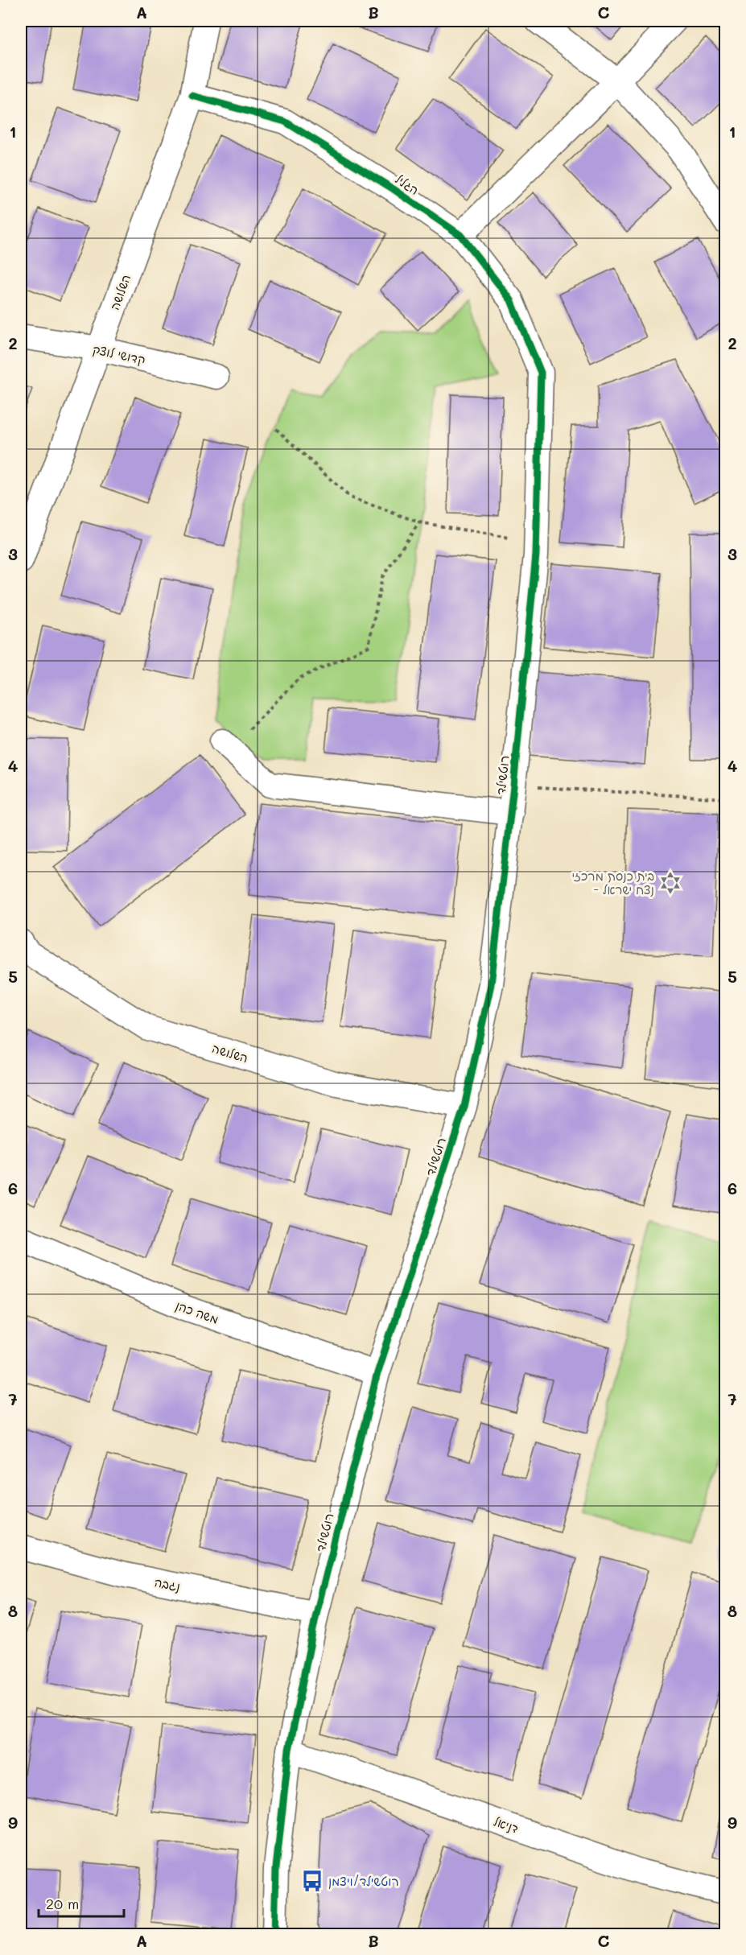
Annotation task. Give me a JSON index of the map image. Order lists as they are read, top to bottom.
{
  "streets": {
    "street": [
      "הגליל",
      "השלושה",
      "קדושי לוצק",
      "רוטשילד",
      "משה כהן",
      "נגבה",
      "דניאל"
    ]
  },
  "crossings": [
    ["הגליל", "השלושה"],
    ["הגליל", "רוטשילד"],
    ["השלושה", "קדושי לוצק"],
    ["השלושה", "רוטשילד"],
    ["רוטשילד", "משה כהן"],
    ["רוטשילד", "נגבה"],
    ["רוטשילד", "דניאל"]
  ],
  "places": {
    "synagogue": ["בית כנסת מרכזי - נצח ישראל"],
    "bus stop": ["רוטשילד/ויצמן"]
  },
  "scale_bar": "20 m",
  "grid": {
    "columns": ["A", "B", "C"],
    "rows": [
      "1",
      "2",
      "3",
      "4",
      "5",
      "6",
      "7",
      "8",
      "9"
    ]
  }
}
